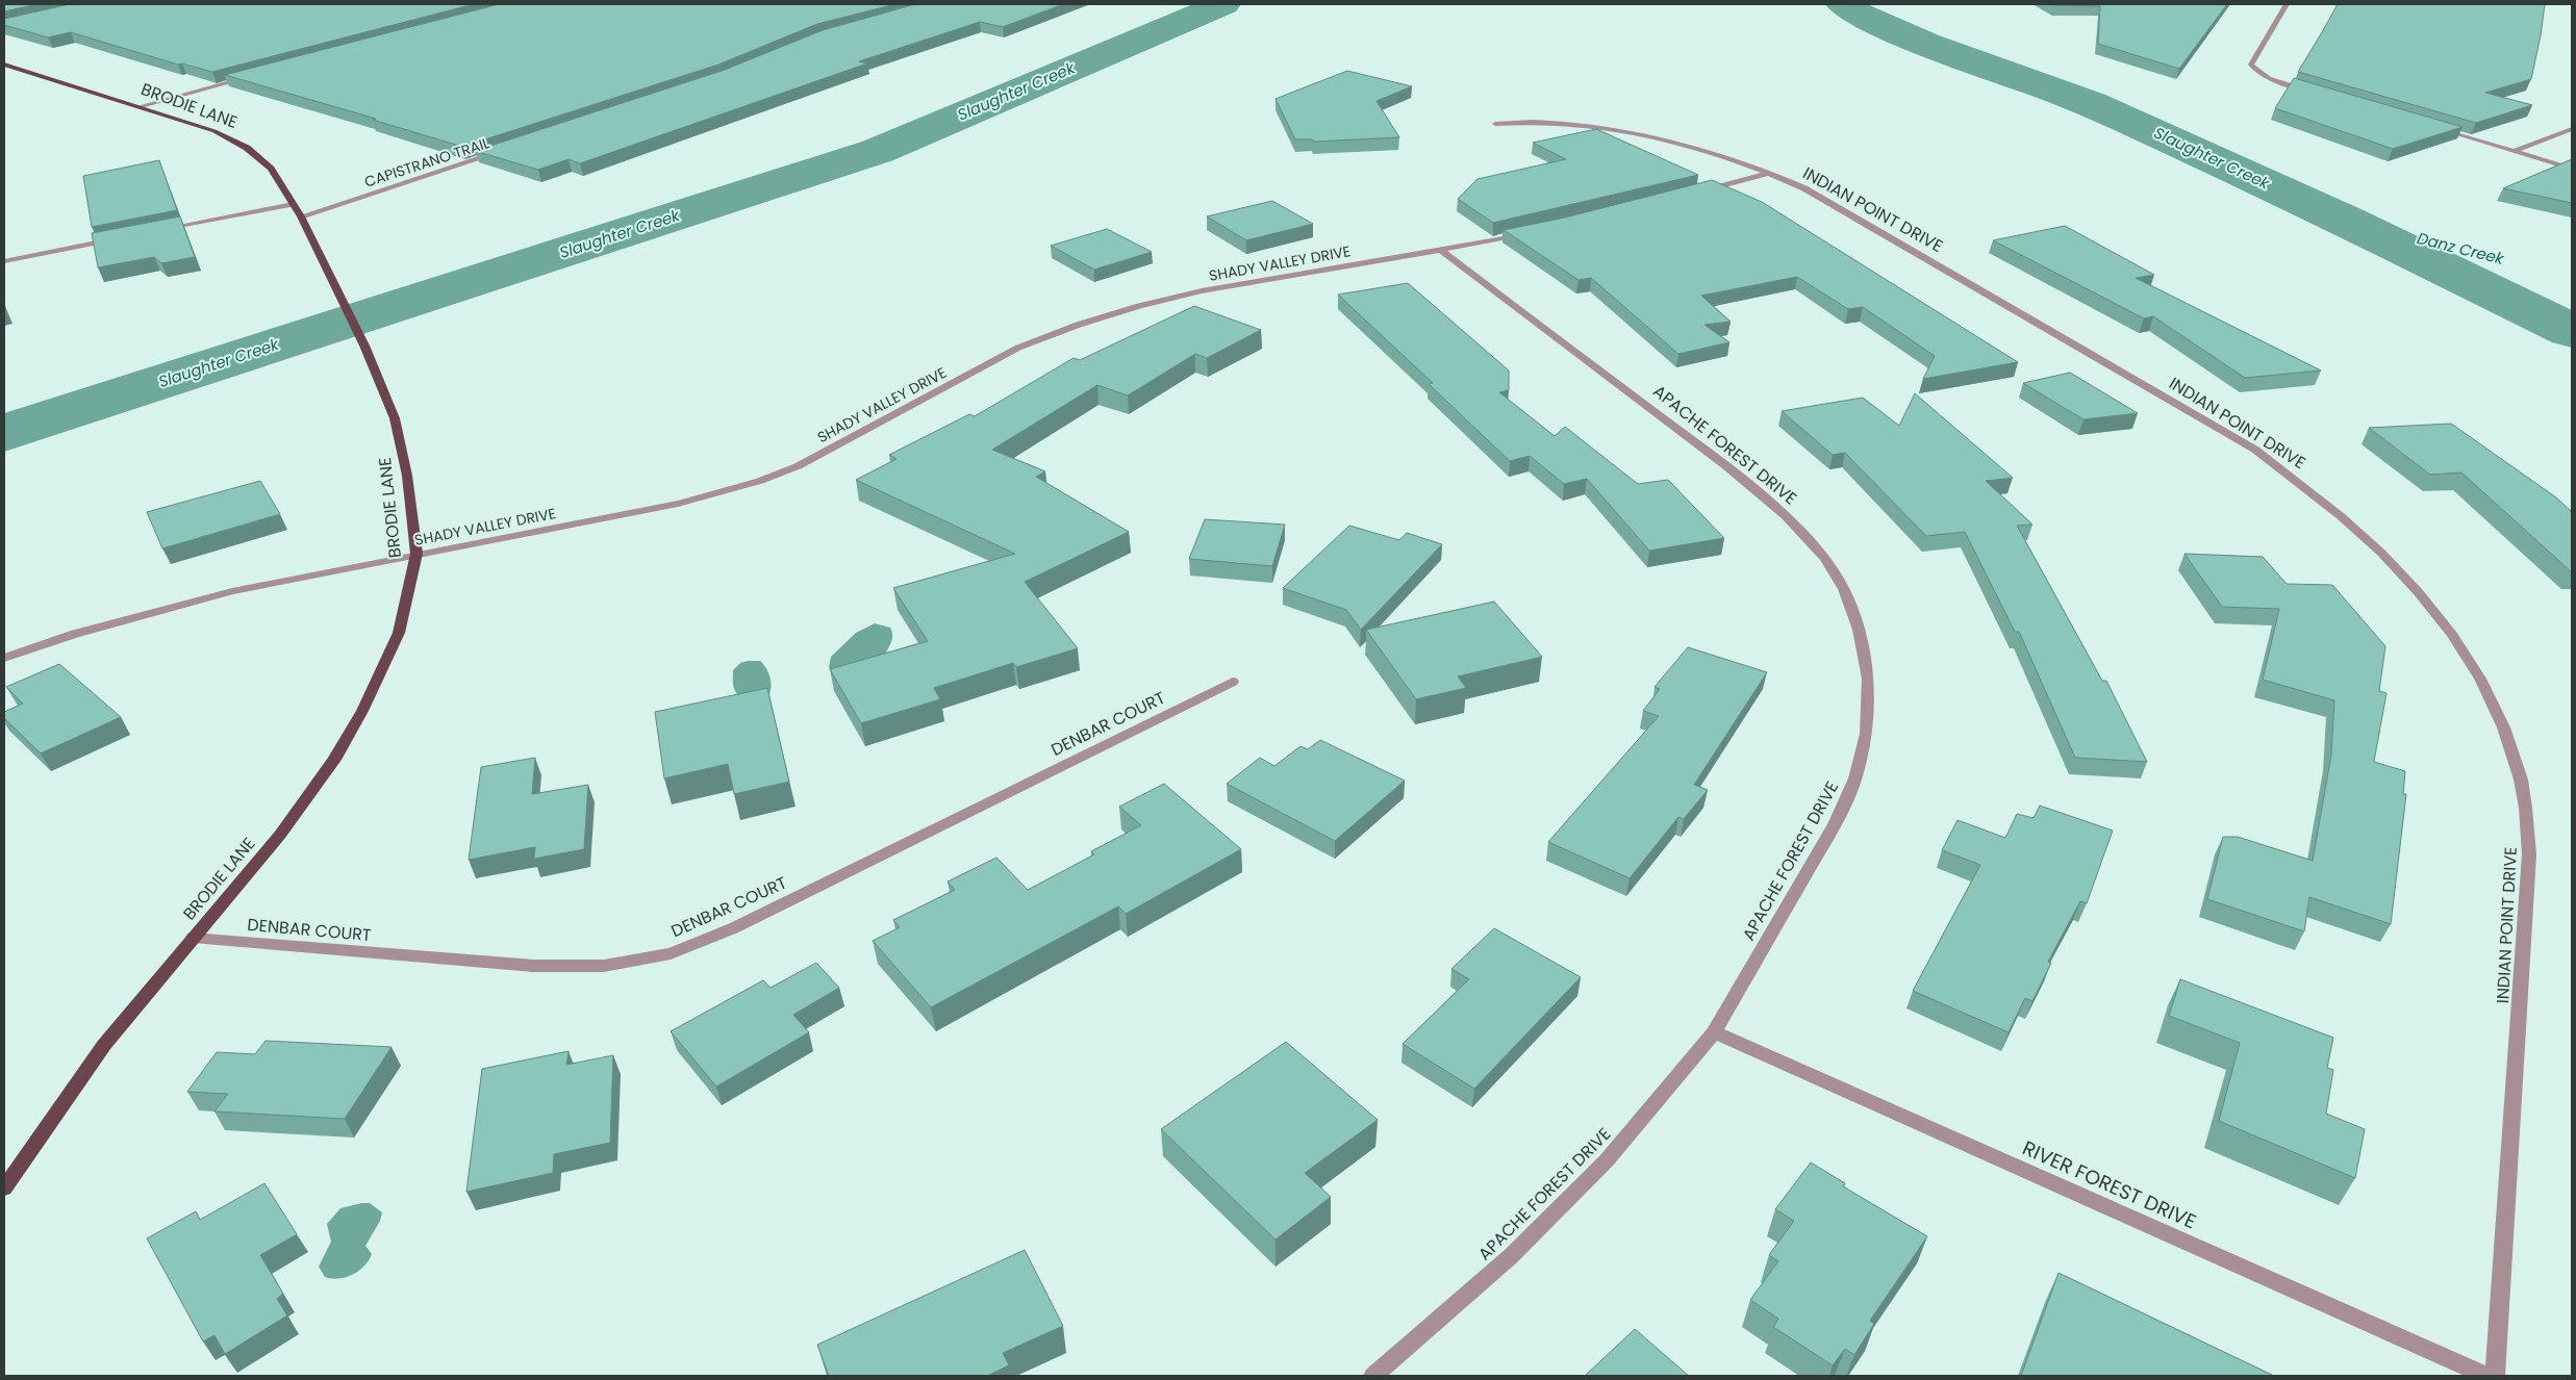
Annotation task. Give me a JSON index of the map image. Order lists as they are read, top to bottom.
{
  "streets": {
    "main road": ["BRODIE LANE"],
    "street": [
      "CAPISTRANO TRAIL",
      "INDIAN POINT DRIVE",
      "SHADY VALLEY DRIVE",
      "APACHE FOREST DRIVE",
      "DENBAR COURT",
      "RIVER FOREST DRIVE"
    ]
  },
  "crossings": [
    ["BRODIE LANE", "CAPISTRANO TRAIL"],
    ["BRODIE LANE", "SHADY VALLEY DRIVE"],
    ["BRODIE LANE", "DENBAR COURT"],
    ["SHADY VALLEY DRIVE", "APACHE FOREST DRIVE"],
    ["APACHE FOREST DRIVE", "RIVER FOREST DRIVE"]
  ],
  "water": ["Slaughter Creek", "Danz Creek"]
}
